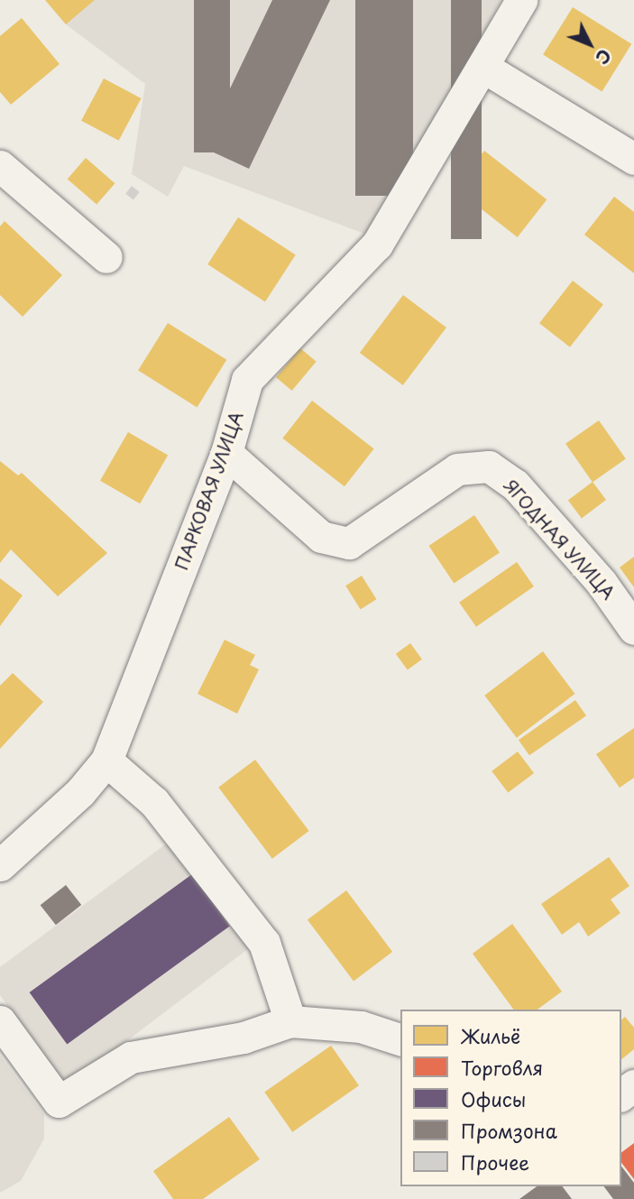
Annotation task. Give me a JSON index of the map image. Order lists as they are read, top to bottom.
{
  "streets": {
    "street": ["ПАРКОВАЯ УЛИЦА", "ЯГОДНАЯ УЛИЦА"]
  },
  "crossings": [
    ["ПАРКОВАЯ УЛИЦА", "ЯГОДНАЯ УЛИЦА"]
  ],
  "legend": [
    "Жильё",
    "Торговля",
    "Офисы",
    "Промзона",
    "Прочее"
  ],
  "north": "bottom right"
}
